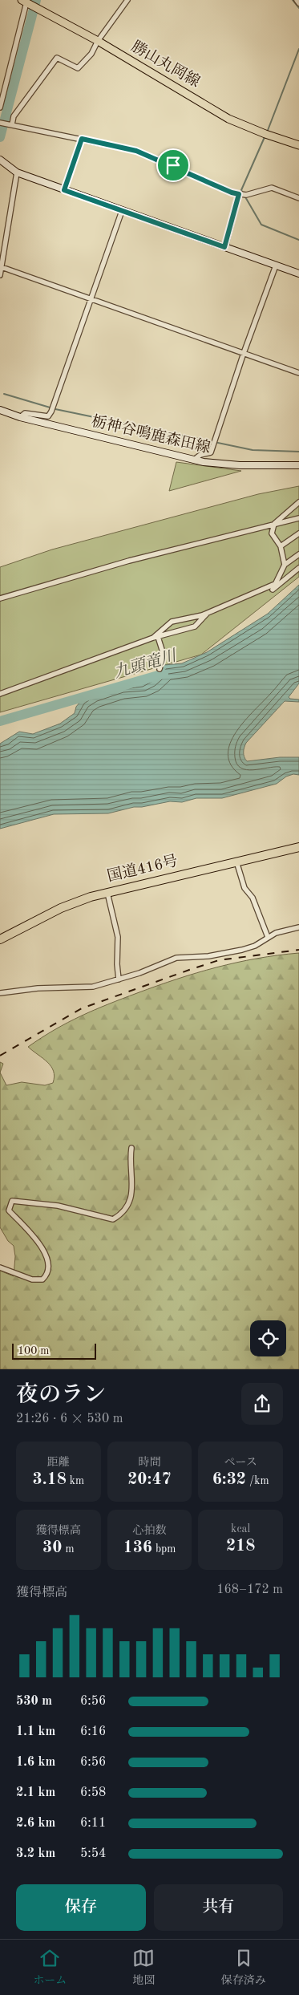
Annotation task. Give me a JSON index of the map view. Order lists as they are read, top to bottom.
{
  "streets": {
    "highway": ["国道416号"],
    "main road": ["勝山丸岡線"],
    "street": ["栃神谷鳴鹿森田線"]
  },
  "water": ["九頭竜川"],
  "scale_bar": "100 m",
  "page": {
    "scale": "100 m",
    "heading": ["夜のラン", "21:26 · 6 × 530 m"],
    "stats": [
      ["距離", "3.18 km"],
      ["時間", "20:47"],
      ["ペース", "6:32 /km"],
      ["獲得標高", "30 m"],
      ["心拍数", "136 bpm"],
      ["kcal", "218"]
    ],
    "chart": ["獲得標高", "168–172 m"],
    "list": [
      {
        "name": "530 m",
        "note": "6:56"
      },
      {
        "name": "1.1 km",
        "note": "6:16"
      },
      {
        "name": "1.6 km",
        "note": "6:56"
      },
      {
        "name": "2.1 km",
        "note": "6:58"
      },
      {
        "name": "2.6 km",
        "note": "6:11"
      },
      {
        "name": "3.2 km",
        "note": "5:54"
      }
    ],
    "buttons": ["保存", "共有"],
    "tabs": ["ホーム", "地図", "保存済み"]
  }
}
